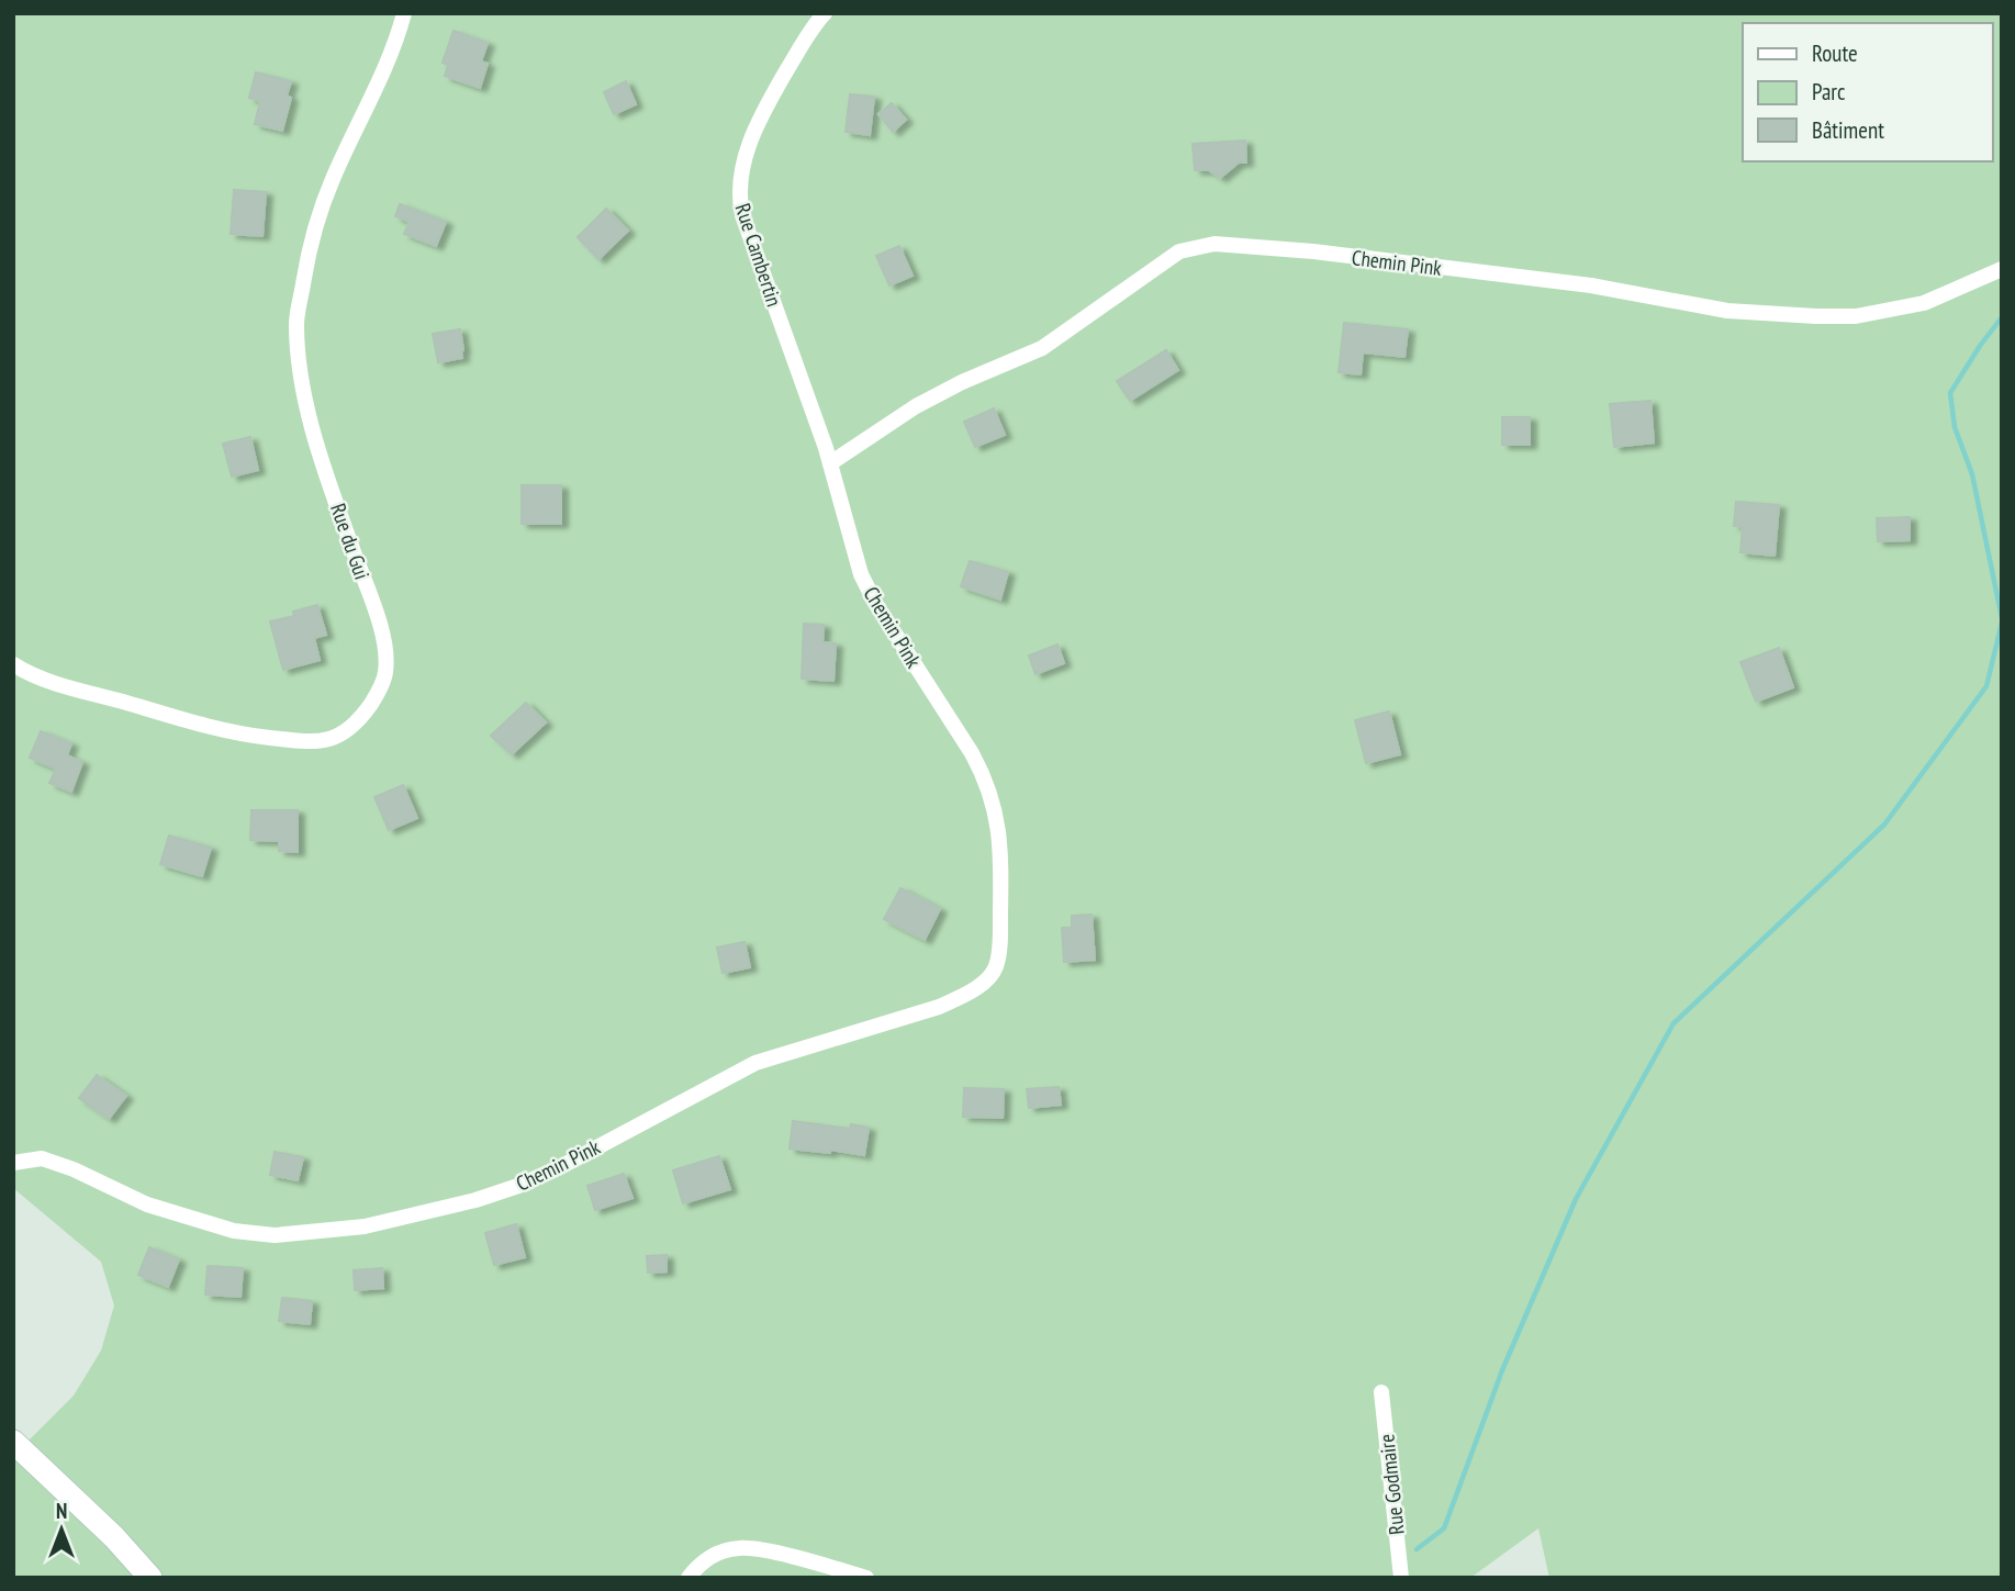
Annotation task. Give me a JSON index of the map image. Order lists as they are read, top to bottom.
{
  "streets": {
    "street": [
      "Rue Cambertin",
      "Chemin Pink",
      "Rue du Gui",
      "Rue Godmaire"
    ]
  },
  "crossings": [
    ["Rue Cambertin", "Chemin Pink"]
  ],
  "legend": ["Route", "Parc", "Bâtiment"],
  "north": "top"
}
